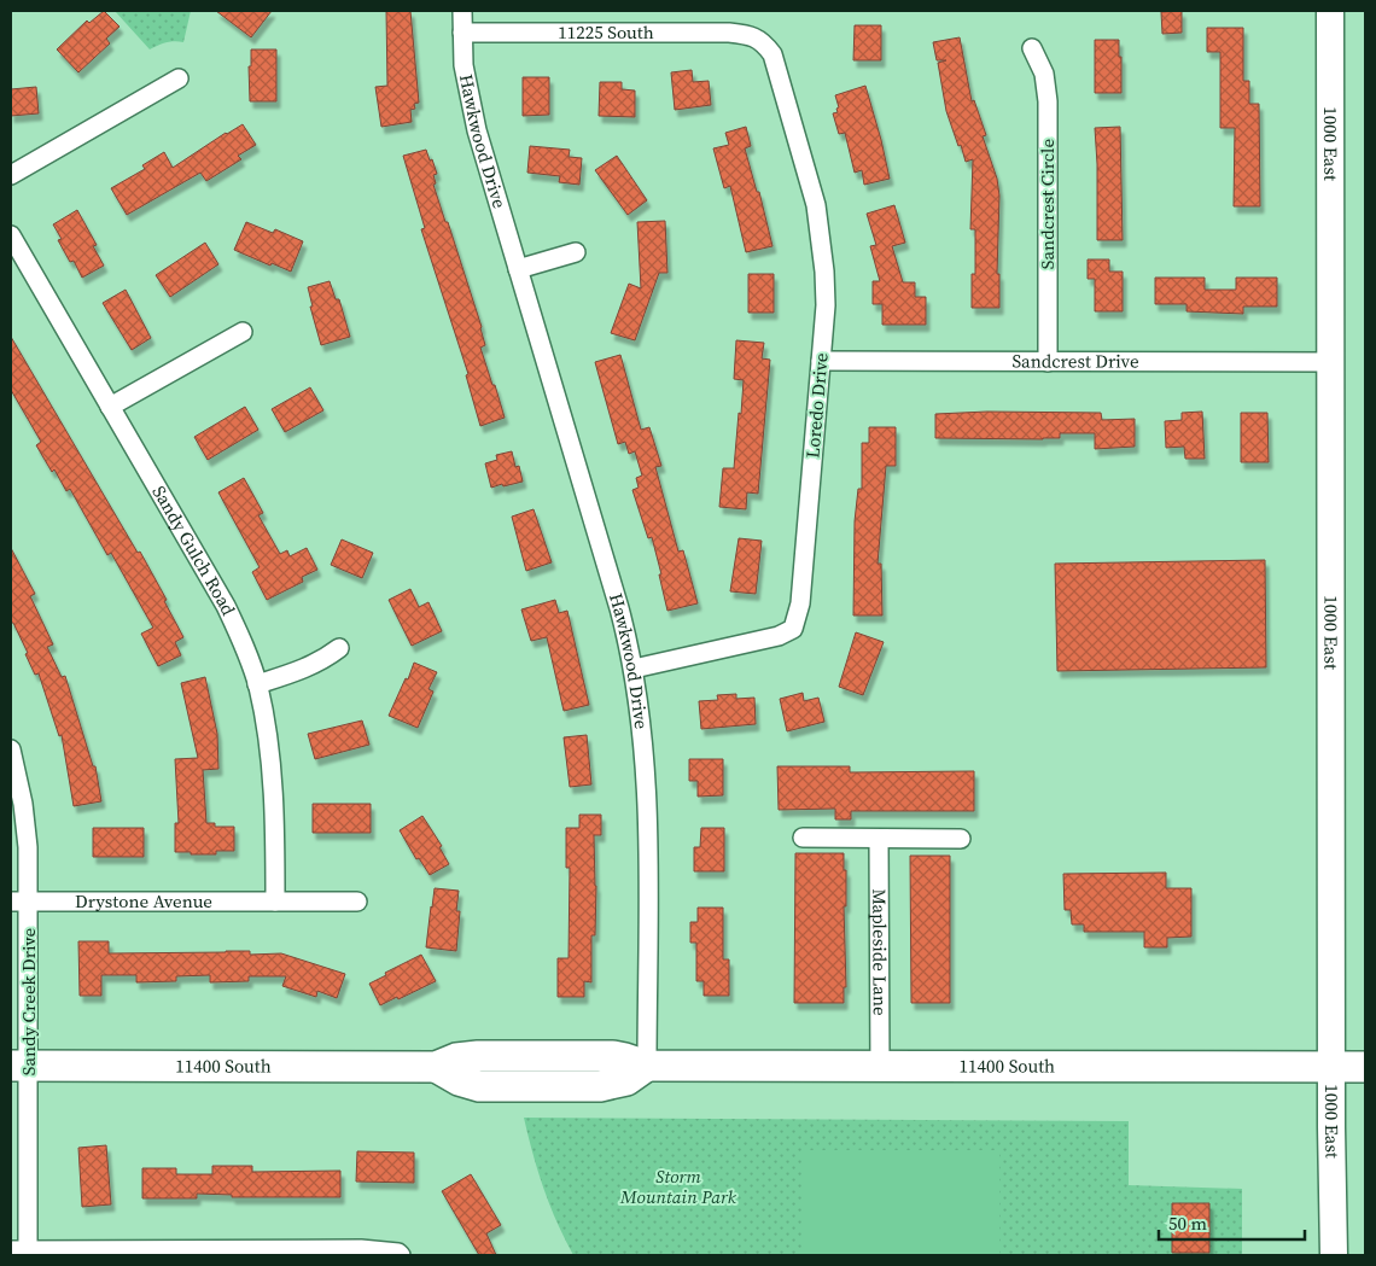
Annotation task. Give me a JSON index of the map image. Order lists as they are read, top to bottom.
{
  "streets": {
    "main road": ["11400 South"],
    "street": [
      "11225 South",
      "Hawkwood Drive",
      "1000 East",
      "Sandcrest Circle",
      "Sandcrest Drive",
      "Loredo Drive",
      "Sandy Gulch Road",
      "Drystone Avenue",
      "Mapleside Lane",
      "Sandy Creek Drive"
    ]
  },
  "crossings": [
    ["11225 South", "Hawkwood Drive"],
    ["11225 South", "Loredo Drive"],
    ["Hawkwood Drive", "Loredo Drive"],
    ["Hawkwood Drive", "11400 South"],
    ["1000 East", "Sandcrest Drive"],
    ["1000 East", "11400 South"],
    ["Sandcrest Circle", "Sandcrest Drive"],
    ["Sandcrest Drive", "Loredo Drive"],
    ["Sandy Gulch Road", "Drystone Avenue"],
    ["Drystone Avenue", "Sandy Creek Drive"],
    ["Mapleside Lane", "11400 South"],
    ["Sandy Creek Drive", "11400 South"]
  ],
  "parks": ["Storm Mountain Park"],
  "scale_bar": "50 m"
}
